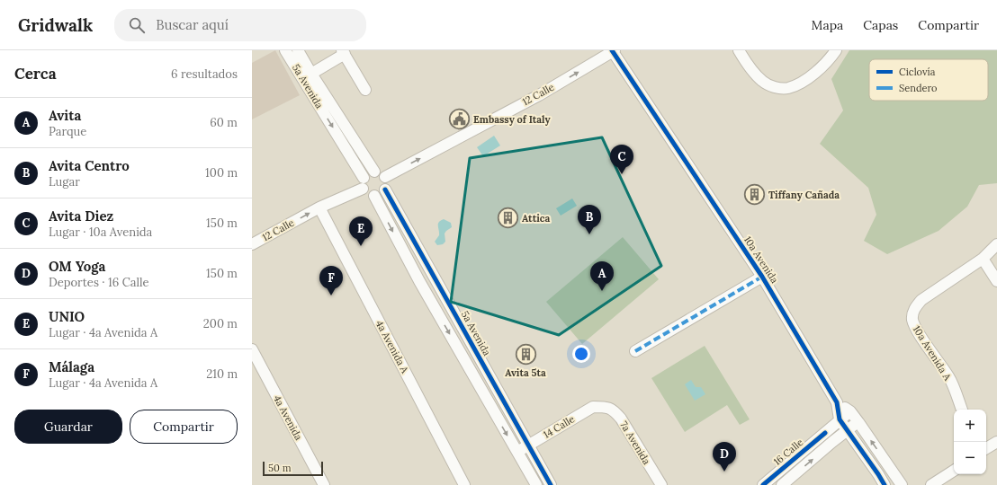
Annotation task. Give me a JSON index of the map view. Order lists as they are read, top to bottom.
{
  "streets": {
    "street": [
      "5a Avenida",
      "12 Calle",
      "10a Avenida",
      "4a Avenida A",
      "10a Avenida A",
      "4a Avenida",
      "14 Calle",
      "7a Avenida",
      "16 Calle"
    ]
  },
  "crossings": [
    ["5a Avenida", "12 Calle"],
    ["5a Avenida", "14 Calle"],
    ["12 Calle", "10a Avenida"],
    ["12 Calle", "4a Avenida A"],
    ["10a Avenida", "16 Calle"],
    ["14 Calle", "7a Avenida"]
  ],
  "one_way": ["12 Calle"],
  "places": {
    "public building": ["Embassy of Italy"],
    "building": ["Tiffany Cañada", "Attica", "Avita 5ta"]
  },
  "legend": ["Ciclovía", "Sendero"],
  "scale_bar": "50 m",
  "page": {
    "header": "Gridwalk",
    "search": "Buscar aquí",
    "nav": ["Mapa", "Capas", "Compartir"],
    "heading": ["Cerca", "6 resultados"],
    "list": [
      {
        "mark": "A",
        "name": "Avita",
        "note": "Parque",
        "value": "60 m"
      },
      {
        "mark": "B",
        "name": "Avita Centro",
        "note": "Lugar",
        "value": "100 m"
      },
      {
        "mark": "C",
        "name": "Avita Diez",
        "note": "Lugar · 10a Avenida",
        "value": "150 m"
      },
      {
        "mark": "D",
        "name": "OM Yoga",
        "note": "Deportes · 16 Calle",
        "value": "150 m"
      },
      {
        "mark": "E",
        "name": "UNIO",
        "note": "Lugar · 4a Avenida A",
        "value": "200 m"
      },
      {
        "mark": "F",
        "name": "Málaga",
        "note": "Lugar · 4a Avenida A",
        "value": "210 m"
      }
    ],
    "pins": [
      "C",
      "B",
      "E",
      "A",
      "F",
      "D"
    ],
    "buttons": ["Guardar", "Compartir"],
    "map_buttons": ["+", "−"],
    "scale": "50 m"
  }
}
